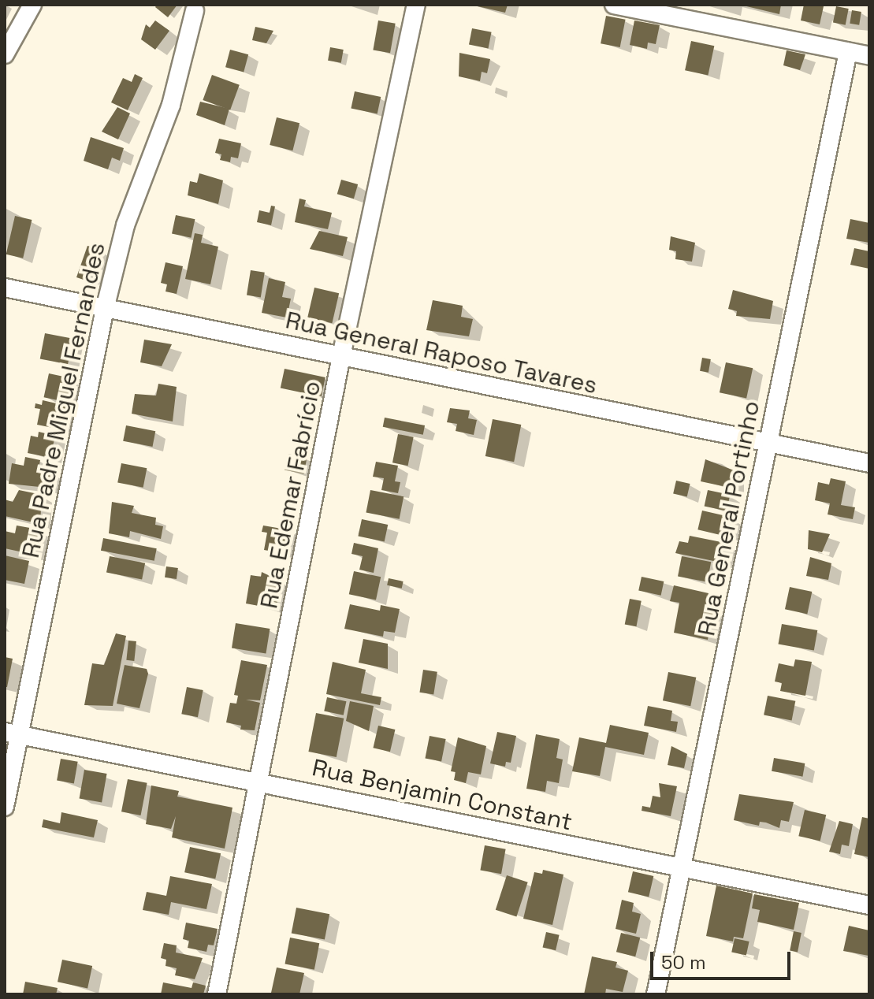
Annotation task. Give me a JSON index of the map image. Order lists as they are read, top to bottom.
{
  "streets": {
    "street": [
      "Rua General Raposo Tavares",
      "Rua Padre Miguel Fernandes",
      "Rua Edemar Fabrício",
      "Rua General Portinho",
      "Rua Benjamin Constant"
    ]
  },
  "crossings": [
    ["Rua General Raposo Tavares", "Rua Padre Miguel Fernandes"],
    ["Rua General Raposo Tavares", "Rua Edemar Fabrício"],
    ["Rua General Raposo Tavares", "Rua General Portinho"],
    ["Rua Padre Miguel Fernandes", "Rua Benjamin Constant"],
    ["Rua Edemar Fabrício", "Rua Benjamin Constant"],
    ["Rua General Portinho", "Rua Benjamin Constant"]
  ],
  "scale_bar": "50 m"
}
